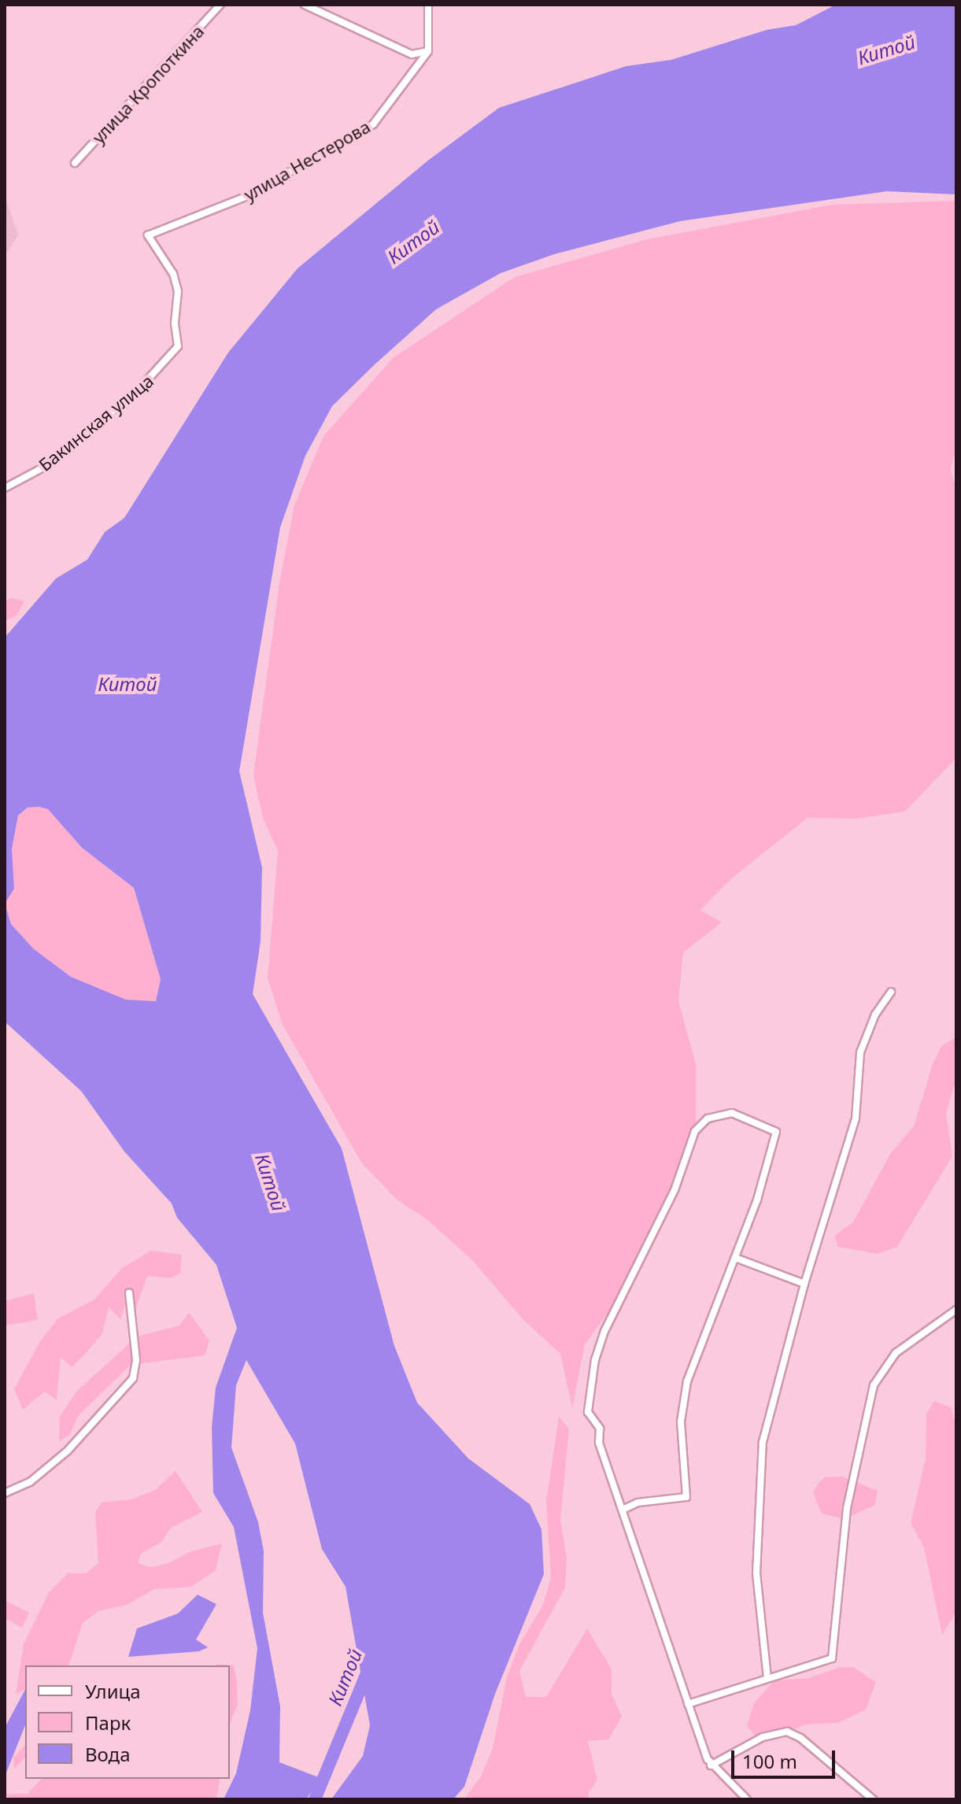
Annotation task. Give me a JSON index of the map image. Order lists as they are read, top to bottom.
{
  "streets": {
    "street": ["улица Кропоткина", "улица Нестерова", "Бакинская улица"]
  },
  "crossings": [
    ["улица Нестерова", "Бакинская улица"]
  ],
  "water": ["Китой"],
  "legend": ["Улица", "Парк", "Вода"],
  "scale_bar": "100 m"
}
